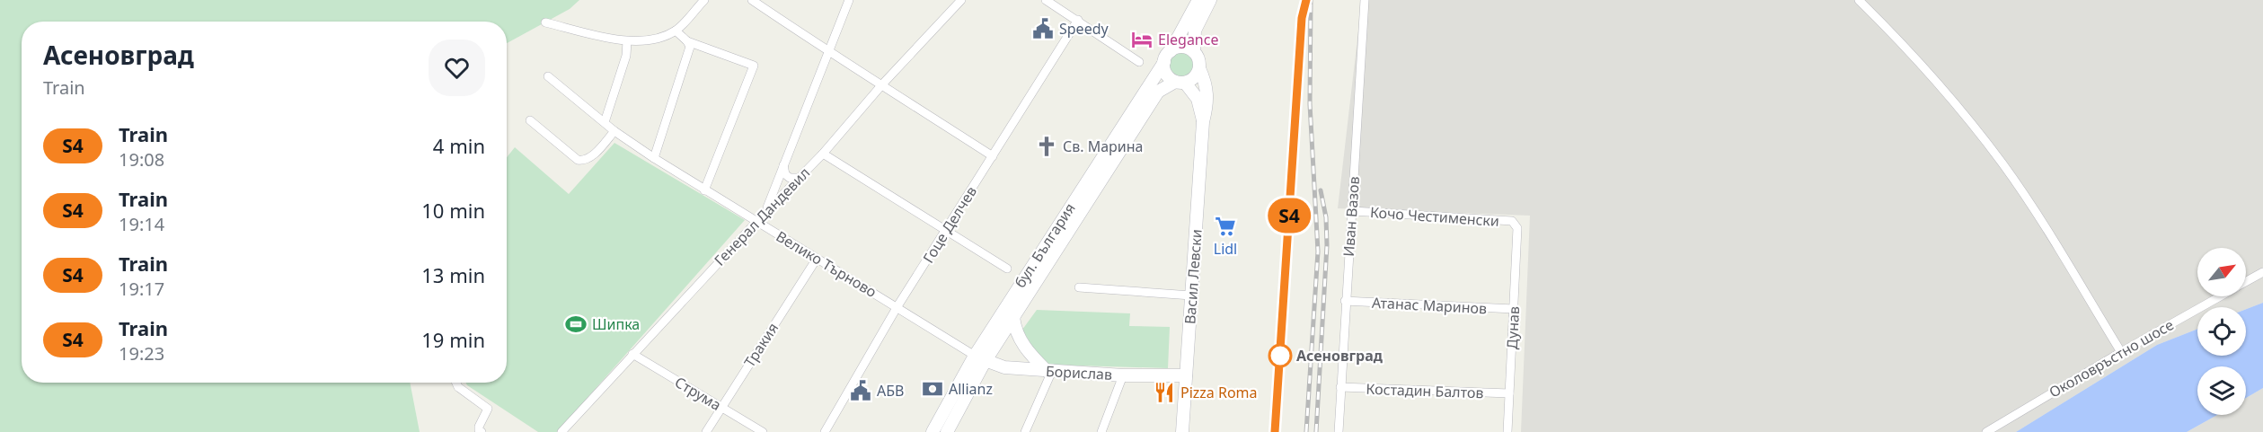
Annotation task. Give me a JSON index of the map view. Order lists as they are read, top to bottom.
{
  "streets": {
    "main road": ["бул. България", "Васил Левски", "Борислав"],
    "street": [
      "Генерал Дандевил",
      "Иван Вазов",
      "Кочо Честименски",
      "Гоце Делчев",
      "Велико Търново",
      "Атанас Маринов",
      "Дунав",
      "Тракия",
      "Околовръстно шосе",
      "Костадин Балтов",
      "Струма"
    ]
  },
  "crossings": [
    ["Генерал Дандевил", "Велико Търново"],
    ["Генерал Дандевил", "Струма"],
    ["Иван Вазов", "Кочо Честименски"],
    ["Иван Вазов", "Атанас Маринов"],
    ["Иван Вазов", "Костадин Балтов"],
    ["Кочо Честименски", "Дунав"],
    ["Гоце Делчев", "Велико Търново"],
    ["бул. България", "Велико Търново"],
    ["бул. България", "Васил Левски"],
    ["бул. България", "Борислав"],
    ["Велико Търново", "Тракия"],
    ["Велико Търново", "Борислав"],
    ["Васил Левски", "Борислав"],
    ["Атанас Маринов", "Дунав"],
    ["Дунав", "Костадин Балтов"],
    ["Тракия", "Струма"]
  ],
  "places": {
    "public building": ["Speedy", "АБВ"],
    "hotel": ["Elegance"],
    "church": ["Св. Марина"],
    "supermarket": ["Lidl"],
    "sports": ["Шипка"],
    "other": ["Асеновград"],
    "bank": ["Allianz"],
    "restaurant": ["Pizza Roma"]
  },
  "north": "top right",
  "page": {
    "on_map": "S4",
    "heading": ["Асеновград", "Train"],
    "list": [
      {
        "mark": "S4",
        "name": "Train",
        "note": "19:08",
        "value": "4 min"
      },
      {
        "mark": "S4",
        "name": "Train",
        "note": "19:14",
        "value": "10 min"
      },
      {
        "mark": "S4",
        "name": "Train",
        "note": "19:17",
        "value": "13 min"
      },
      {
        "mark": "S4",
        "name": "Train",
        "note": "19:23",
        "value": "19 min"
      }
    ]
  }
}
